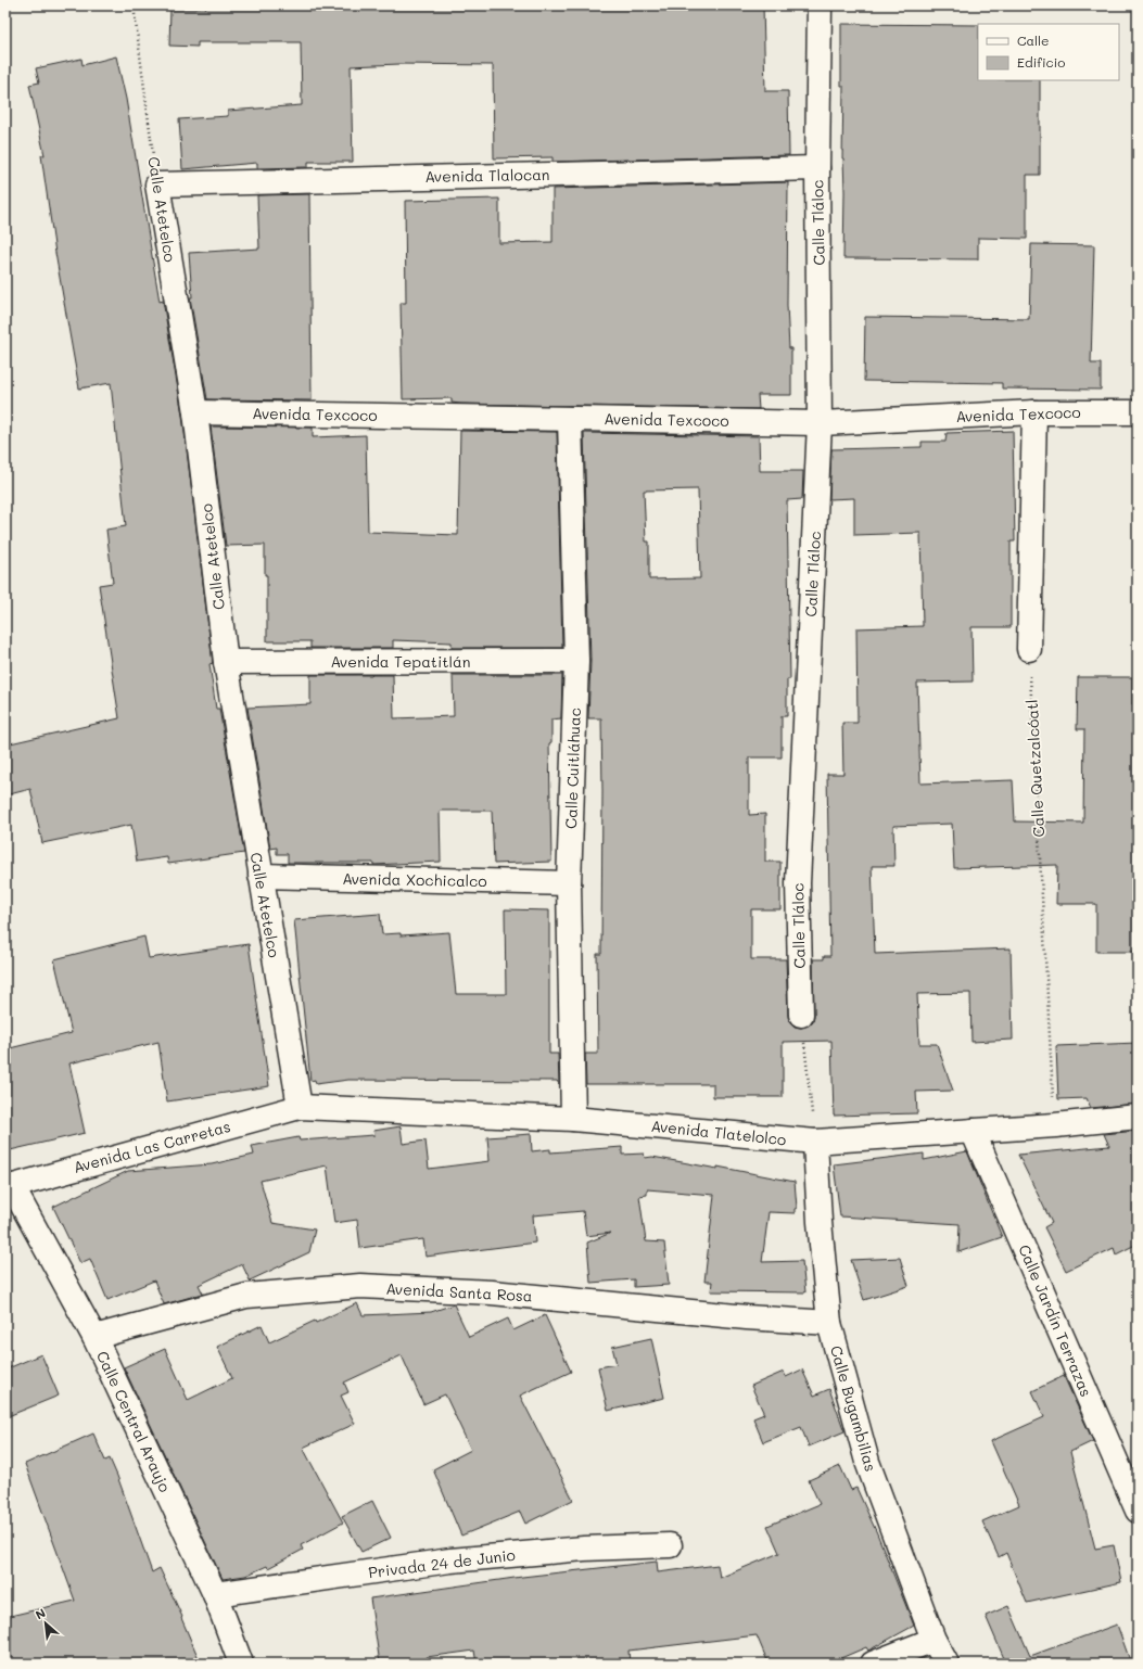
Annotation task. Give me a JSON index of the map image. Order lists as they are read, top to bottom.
{
  "streets": {
    "street": [
      "Avenida Tlalocan",
      "Calle Atetelco",
      "Calle Tláloc",
      "Avenida Texcoco",
      "Avenida Tepatitlán",
      "Calle Cuitláhuac",
      "Avenida Xochicalco",
      "Avenida Tlatelolco",
      "Avenida Las Carretas",
      "Avenida Santa Rosa",
      "Calle Jardín Terrazas",
      "Calle Bugambilias",
      "Calle Central Araujo",
      "Privada 24 de Junio"
    ],
    "path": ["Calle Quetzalcóatl"]
  },
  "crossings": [
    ["Avenida Tlalocan", "Calle Atetelco"],
    ["Avenida Tlalocan", "Calle Tláloc"],
    ["Calle Atetelco", "Avenida Texcoco"],
    ["Calle Atetelco", "Avenida Tepatitlán"],
    ["Calle Atetelco", "Avenida Xochicalco"],
    ["Calle Atetelco", "Avenida Tlatelolco"],
    ["Calle Atetelco", "Avenida Las Carretas"],
    ["Calle Tláloc", "Avenida Texcoco"],
    ["Avenida Texcoco", "Calle Cuitláhuac"],
    ["Avenida Tepatitlán", "Calle Cuitláhuac"],
    ["Calle Cuitláhuac", "Avenida Xochicalco"],
    ["Calle Cuitláhuac", "Avenida Tlatelolco"],
    ["Calle Quetzalcóatl", "Avenida Tlatelolco"],
    ["Avenida Tlatelolco", "Avenida Las Carretas"],
    ["Avenida Tlatelolco", "Calle Jardín Terrazas"],
    ["Avenida Tlatelolco", "Calle Bugambilias"],
    ["Avenida Las Carretas", "Calle Central Araujo"],
    ["Avenida Santa Rosa", "Calle Bugambilias"],
    ["Avenida Santa Rosa", "Calle Central Araujo"],
    ["Calle Central Araujo", "Privada 24 de Junio"]
  ],
  "legend": ["Calle", "Edificio"],
  "north": "top left"
}
